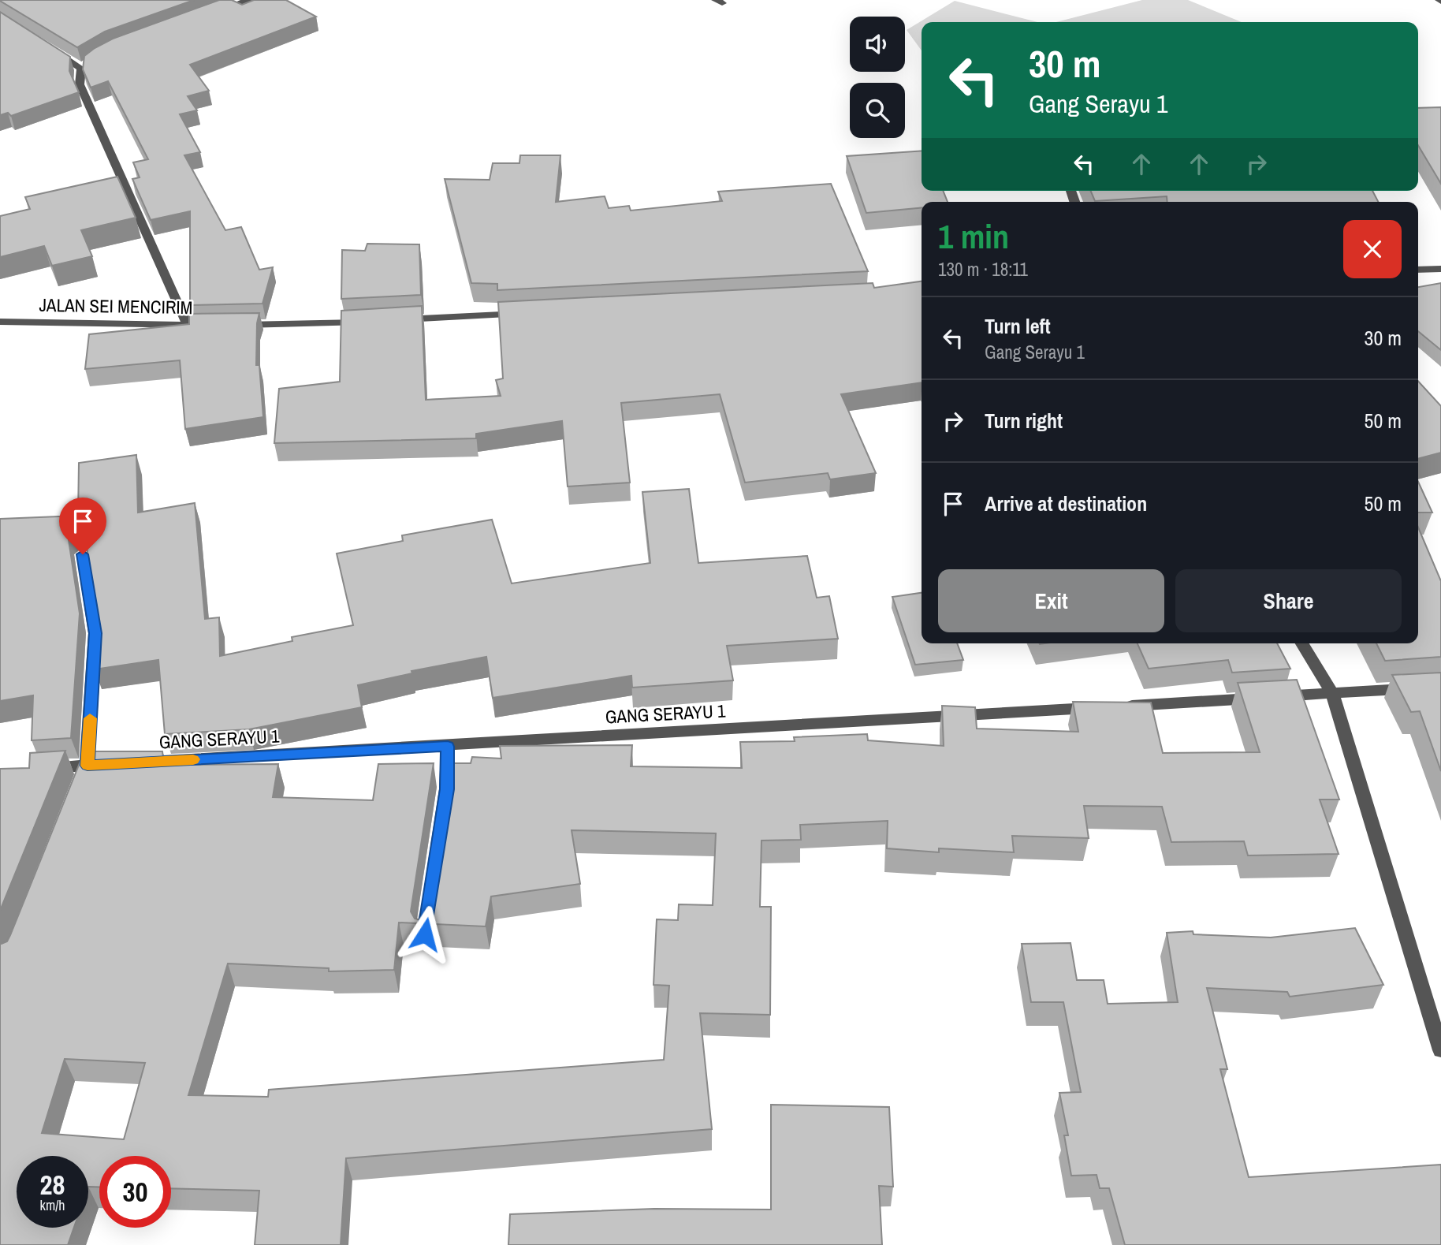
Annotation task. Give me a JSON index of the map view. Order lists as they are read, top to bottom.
{
  "streets": {
    "street": ["JALAN SEI MENCIRIM", "GANG SERAYU 1"]
  },
  "page": {
    "turn": ["30 m", "Gang Serayu 1"],
    "heading": ["1 min", "130 m · 18:11"],
    "list": [
      {
        "name": "Turn left",
        "note": "Gang Serayu 1",
        "value": "30 m"
      },
      {
        "name": "Turn right",
        "value": "50 m"
      },
      {
        "name": "Arrive at destination",
        "value": "50 m"
      }
    ],
    "buttons": ["Exit", "Share"],
    "speed": "28 km/h",
    "limit": "30"
  }
}
